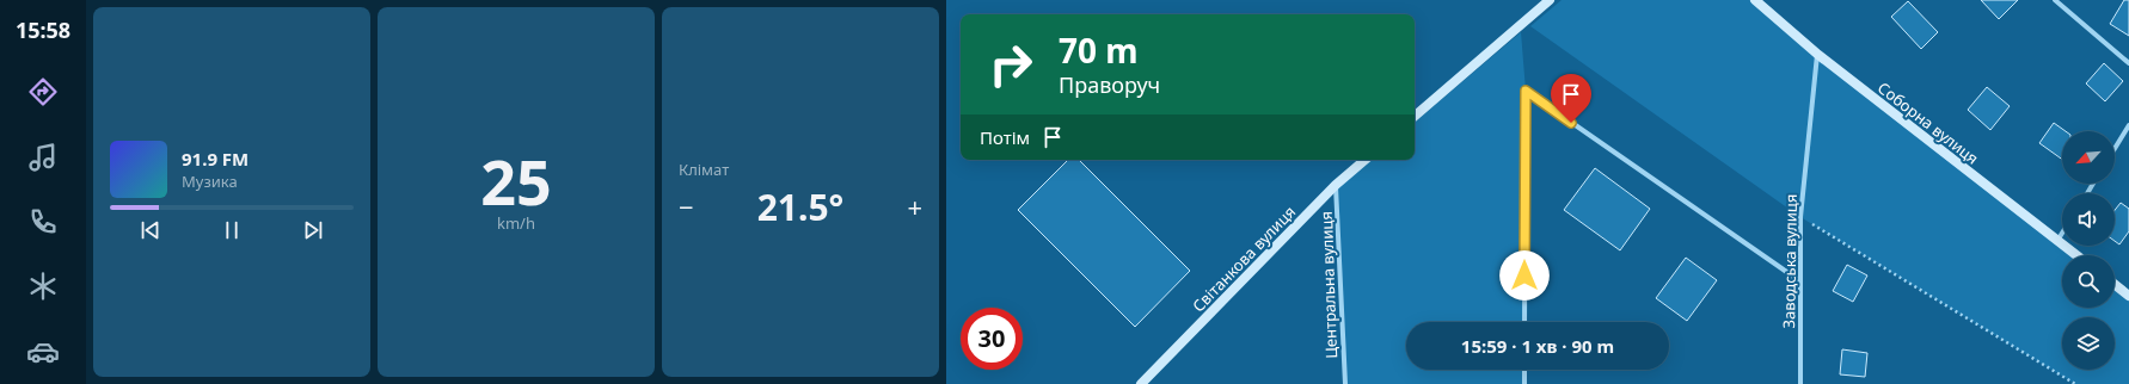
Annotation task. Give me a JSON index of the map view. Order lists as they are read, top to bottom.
{
  "streets": {
    "street": [
      "Соборна вулиця",
      "Світанкова вулиця",
      "Заводська вулиця",
      "Центральна вулиця"
    ]
  },
  "crossings": [
    ["Соборна вулиця", "Заводська вулиця"],
    ["Світанкова вулиця", "Центральна вулиця"]
  ],
  "north": "bottom left",
  "page": {
    "tabs": "15:58",
    "tile": [
      ["25", "km/h"],
      "Клімат"
    ],
    "turn": ["70 m", "Праворуч"],
    "then": "Потім",
    "song": ["91.9 FM", "Музика"],
    "heat": ["−", "21.5°", "+"],
    "limit": "30",
    "trip": "15:59 · 1 хв · 90 m"
  }
}
